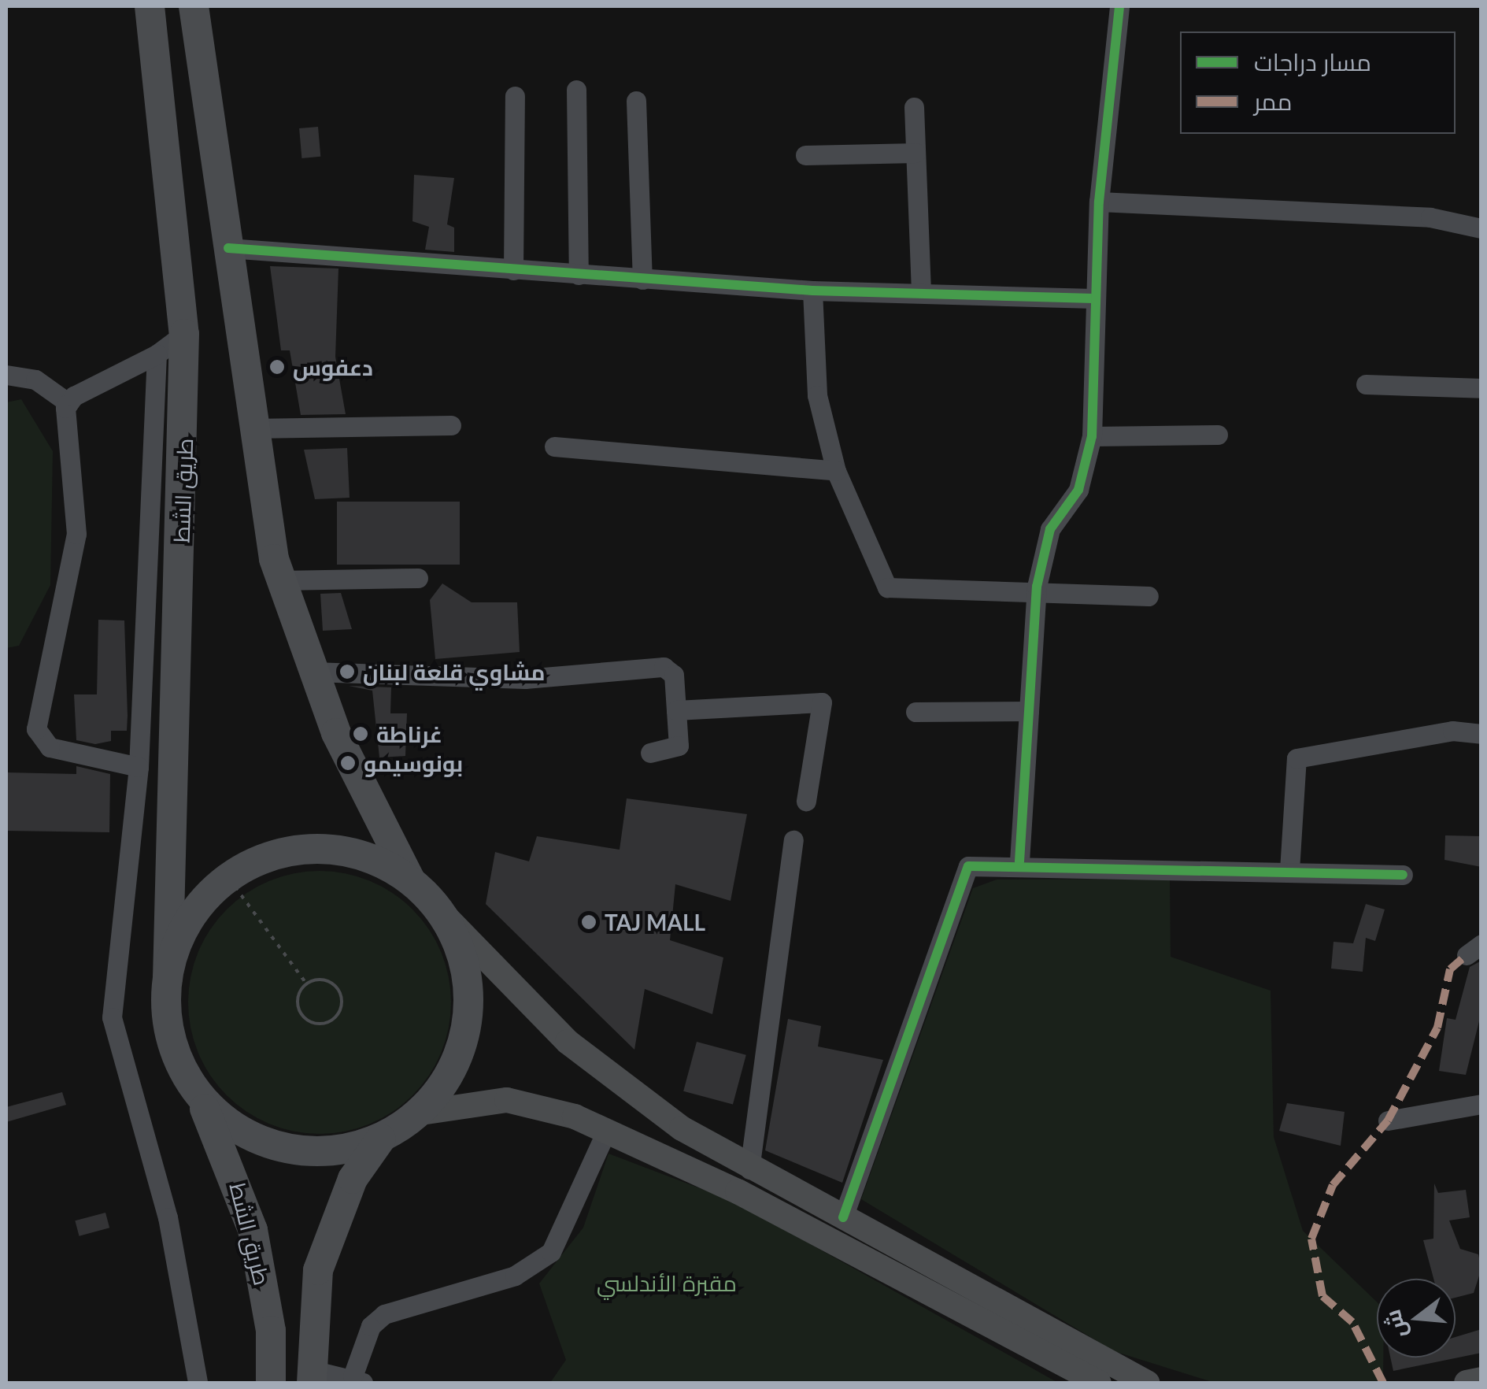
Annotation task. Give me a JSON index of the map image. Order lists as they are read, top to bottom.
{
  "streets": {
    "highway": ["طريق الشط"]
  },
  "parks": ["مقبرة الأندلسي"],
  "places": [
    "دعفوس",
    "مشاوي قلعة لبنان",
    "غرناطة",
    "بونوسيمو",
    "TAJ MALL"
  ],
  "legend": ["مسار دراجات", "ممر"],
  "north": "left"
}
